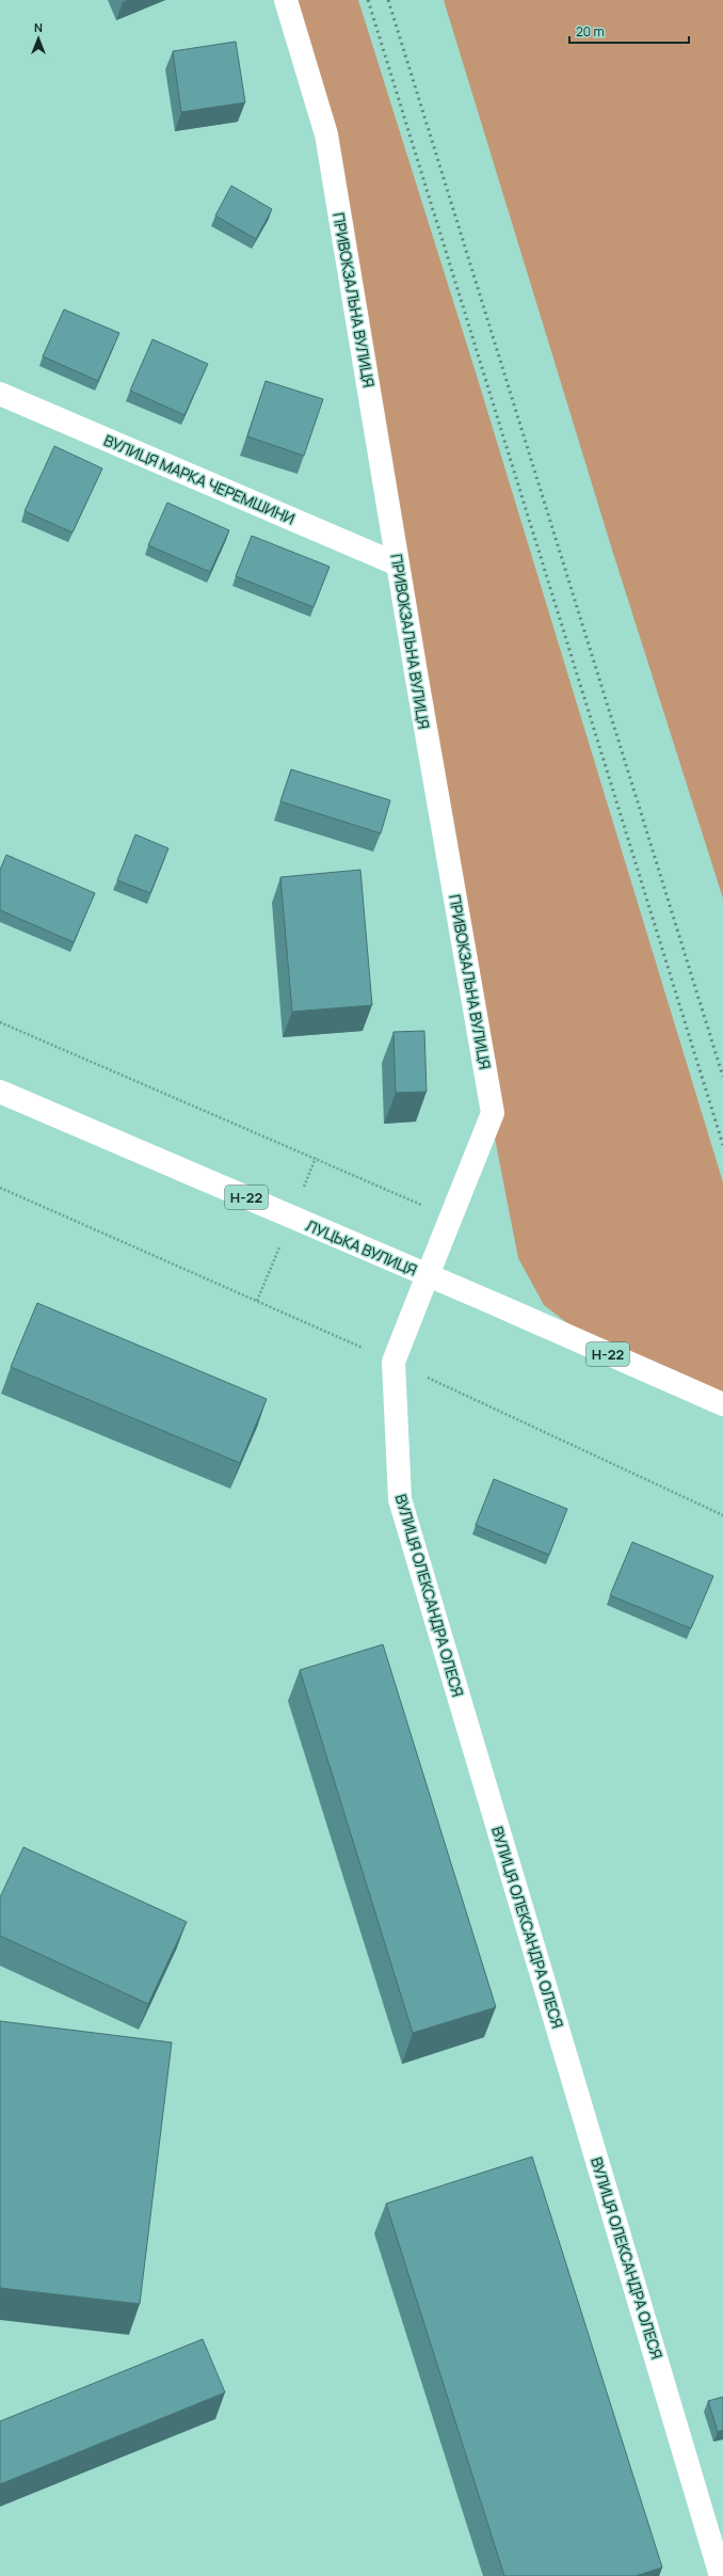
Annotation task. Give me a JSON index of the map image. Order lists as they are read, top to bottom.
{
  "streets": {
    "street": [
      "ПРИВОКЗАЛЬНА ВУЛИЦЯ",
      "ВУЛИЦЯ МАРКА ЧЕРЕМШИНИ",
      "Н-22",
      "ЛУЦЬКА ВУЛИЦЯ",
      "ВУЛИЦЯ ОЛЕКСАНДРА ОЛЕСЯ"
    ]
  },
  "crossings": [
    ["ПРИВОКЗАЛЬНА ВУЛИЦЯ", "ВУЛИЦЯ МАРКА ЧЕРЕМШИНИ"],
    ["ПРИВОКЗАЛЬНА ВУЛИЦЯ", "ЛУЦЬКА ВУЛИЦЯ"],
    ["ПРИВОКЗАЛЬНА ВУЛИЦЯ", "ВУЛИЦЯ ОЛЕКСАНДРА ОЛЕСЯ"],
    ["ЛУЦЬКА ВУЛИЦЯ", "ВУЛИЦЯ ОЛЕКСАНДРА ОЛЕСЯ"]
  ],
  "scale_bar": "20 m",
  "north": "top"
}
